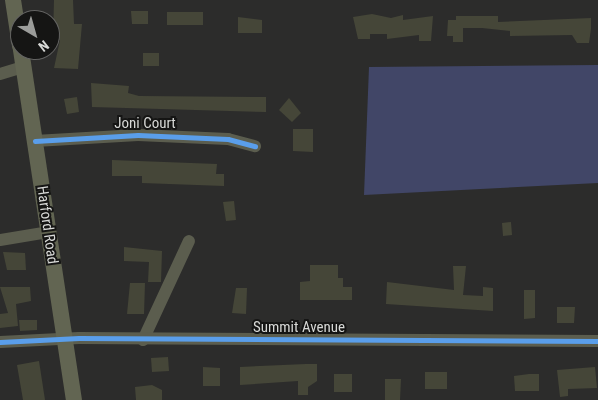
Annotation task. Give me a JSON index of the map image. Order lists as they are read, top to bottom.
{
  "streets": {
    "main road": ["Harford Road"],
    "street": ["Joni Court", "Summit Avenue"]
  },
  "crossings": [
    ["Joni Court", "Harford Road"],
    ["Harford Road", "Summit Avenue"]
  ],
  "north": "bottom right"
}
